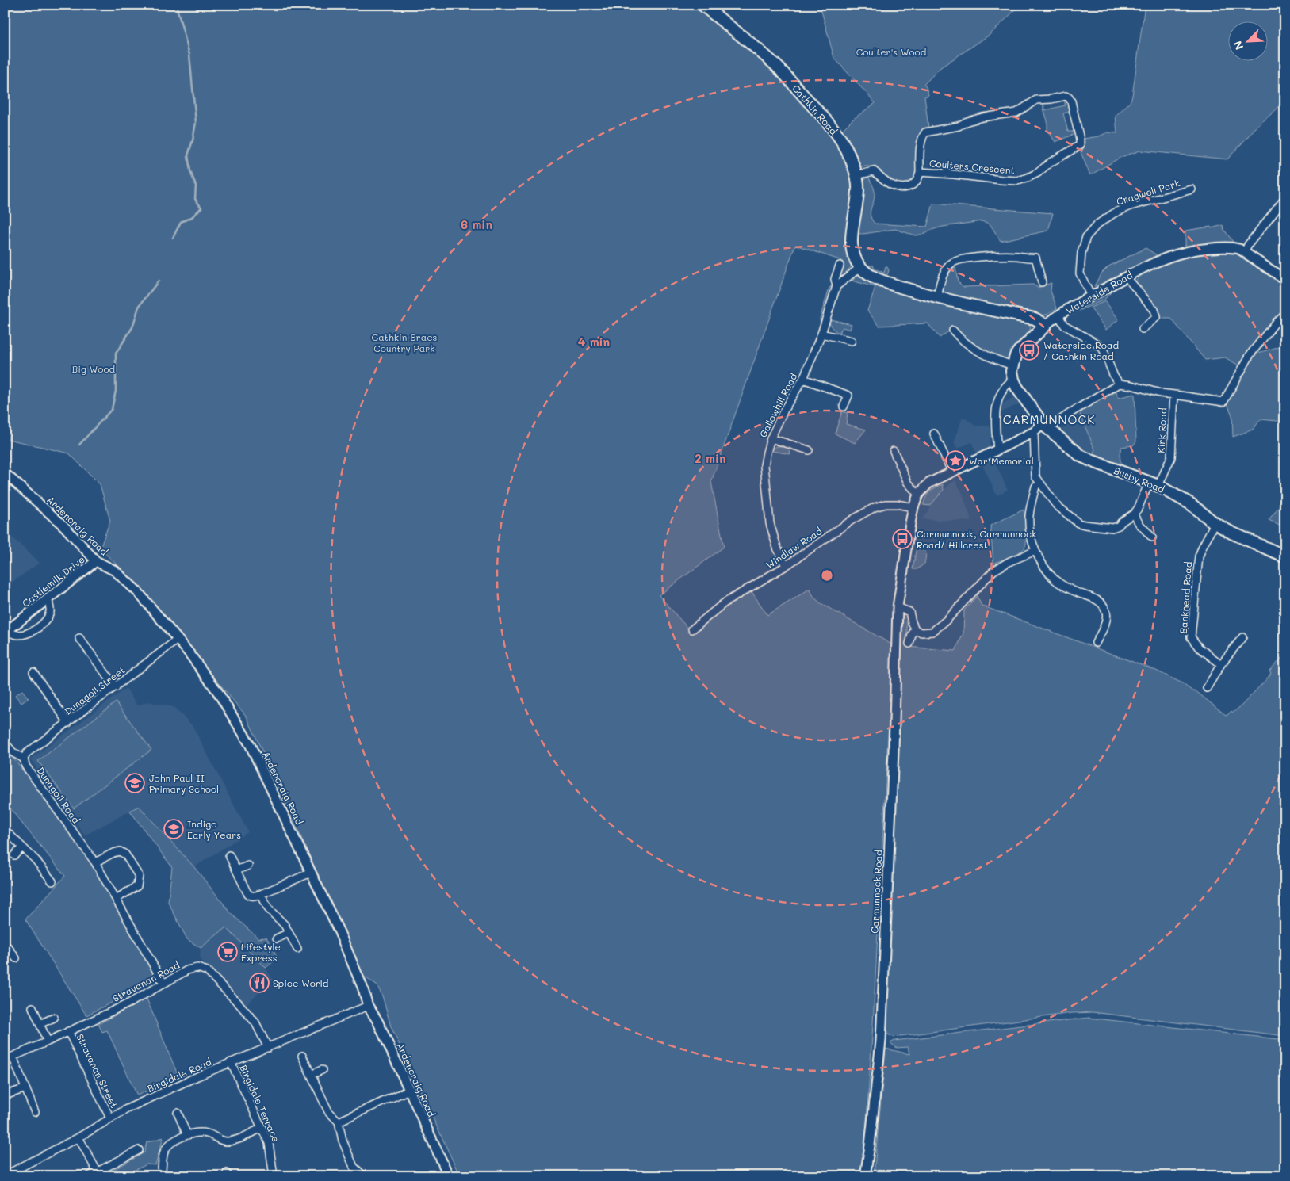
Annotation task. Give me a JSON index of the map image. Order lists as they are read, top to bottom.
{
  "streets": {
    "main road": ["Cathkin Road", "Waterside Road", "Busby Road"],
    "street": [
      "Coulters Crescent",
      "Cragwell Park",
      "Gallowhill Road",
      "Kirk Road",
      "Ardencraig Road",
      "Windlaw Road",
      "Castlemilk Drive",
      "Bankhead Road",
      "Dunagoil Street",
      "Dunagoil Road",
      "Carmunnock Road",
      "Stravanan Road",
      "Stravanan Street",
      "Birgidale Road",
      "Birgidale Terrace"
    ]
  },
  "crossings": [
    ["Cathkin Road", "Coulters Crescent"],
    ["Cragwell Park", "Waterside Road"],
    ["Gallowhill Road", "Windlaw Road"],
    ["Kirk Road", "Busby Road"],
    ["Busby Road", "Bankhead Road"],
    ["Ardencraig Road", "Castlemilk Drive"],
    ["Ardencraig Road", "Dunagoil Street"],
    ["Ardencraig Road", "Birgidale Road"],
    ["Windlaw Road", "Carmunnock Road"],
    ["Dunagoil Street", "Dunagoil Road"],
    ["Dunagoil Road", "Stravanan Road"],
    ["Stravanan Road", "Stravanan Street"],
    ["Stravanan Road", "Birgidale Road"],
    ["Stravanan Street", "Birgidale Road"],
    ["Birgidale Road", "Birgidale Terrace"]
  ],
  "districts": ["CARMUNNOCK"],
  "parks": ["Coulter's Wood", "Cathkin Braes Country Park", "Big Wood"],
  "places": {
    "bus stop": ["Waterside Road / Cathkin Road", "Carmunnock, Carmunnock Road/ Hillcrest"],
    "place": ["War Memorial"],
    "school or university": ["John Paul II Primary School", "Indigo Early Years"],
    "supermarket": ["Lifestyle Express"],
    "restaurant": ["Spice World"]
  },
  "north": "bottom left",
  "rings": ["6 min", "4 min", "2 min"]
}
